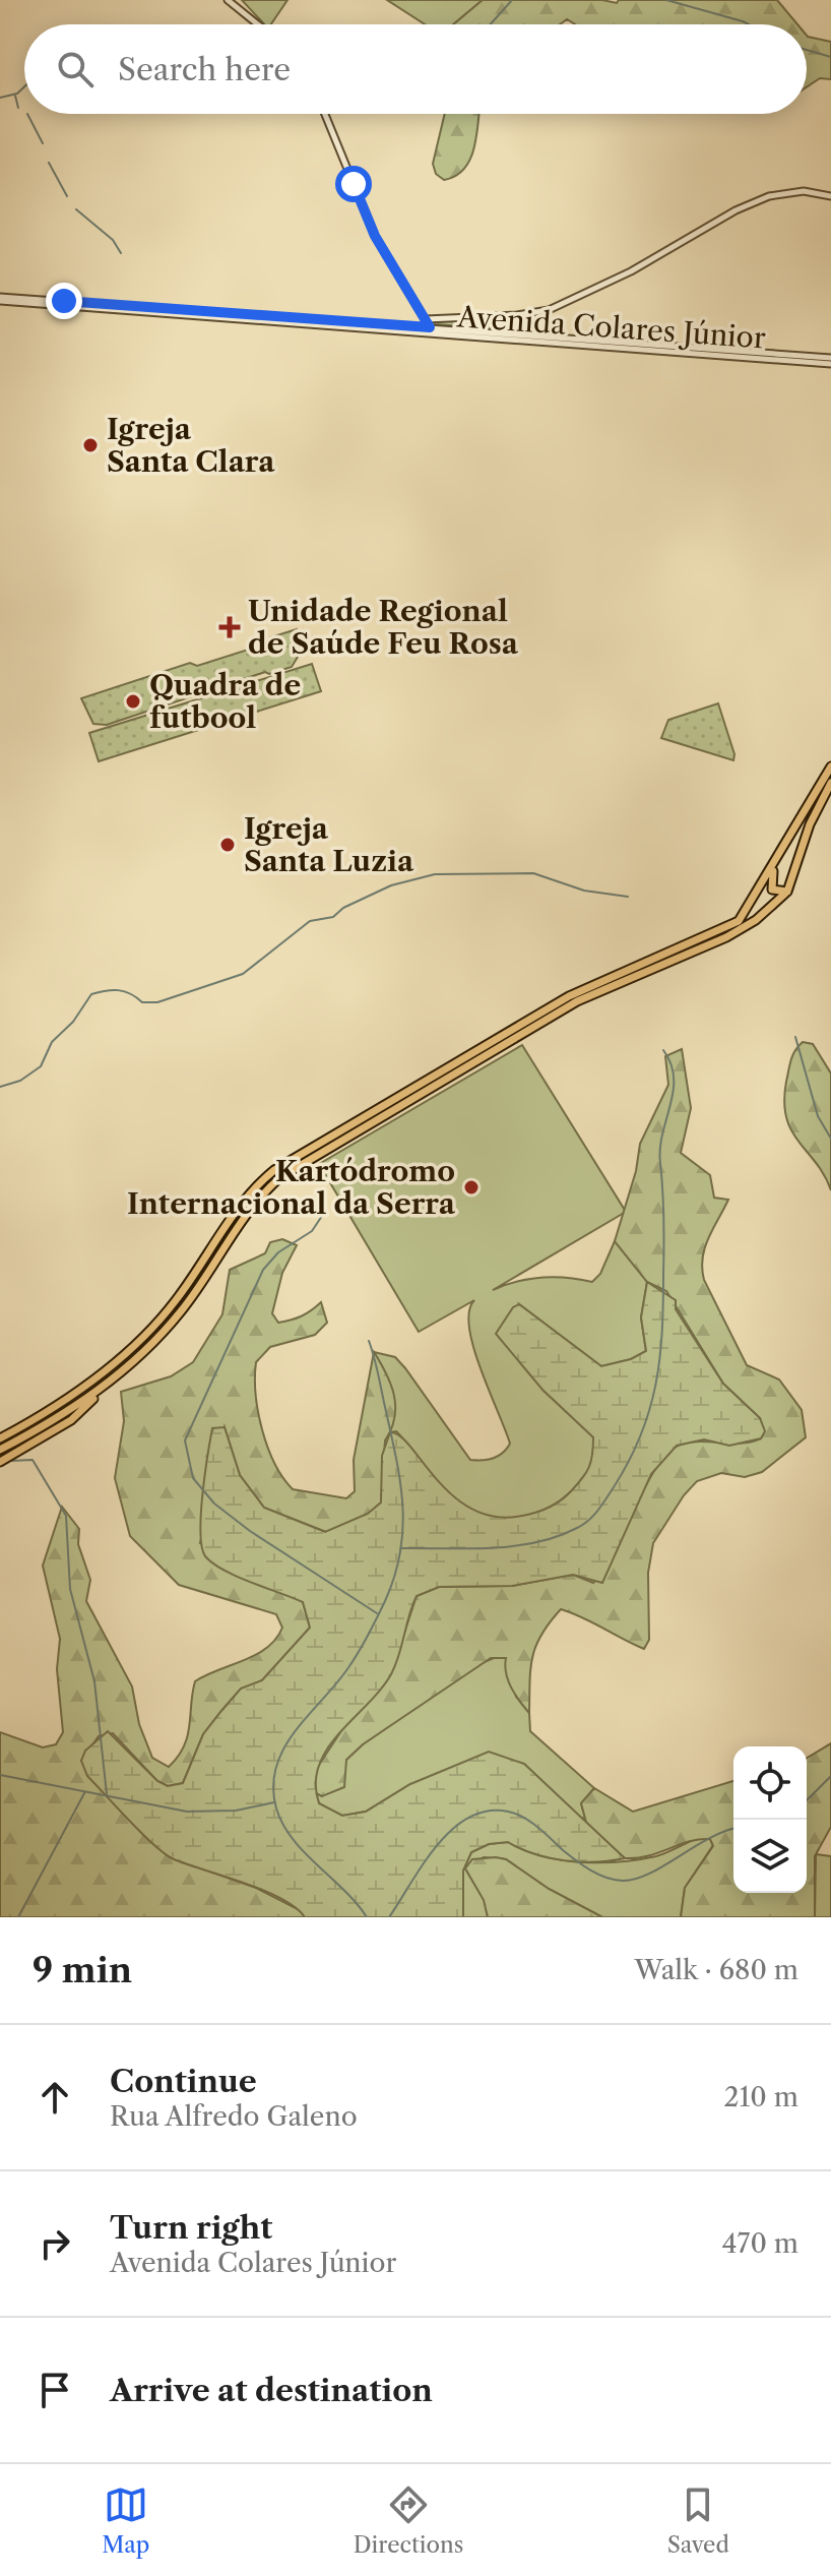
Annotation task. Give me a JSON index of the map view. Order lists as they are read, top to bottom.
{
  "streets": {
    "street": ["Avenida Colares Júnior"]
  },
  "places": {
    "other": [
      "Igreja Santa Clara",
      "Quadra de futbool",
      "Igreja Santa Luzia",
      "Kartódromo Internacional da Serra"
    ],
    "health": ["Unidade Regional de Saúde Feu Rosa"]
  },
  "page": {
    "search": "Search here",
    "heading": ["9 min", "Walk · 680 m"],
    "list": [
      ["Continue", "Rua Alfredo Galeno", "210 m"],
      ["Turn right", "Avenida Colares Júnior", "470 m"],
      "Arrive at destination"
    ],
    "nav": ["Map", "Directions", "Saved"]
  }
}
